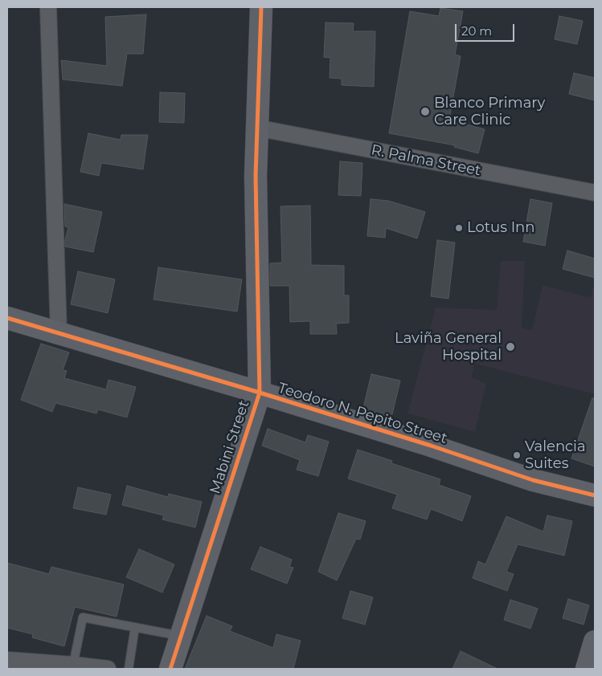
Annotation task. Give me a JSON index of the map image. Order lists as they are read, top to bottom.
{
  "streets": {
    "street": ["R. Palma Street", "Teodoro N. Pepito Street", "Mabini Street"]
  },
  "crossings": [
    ["R. Palma Street", "Mabini Street"],
    ["Teodoro N. Pepito Street", "Mabini Street"]
  ],
  "places": [
    "Blanco Primary Care Clinic",
    "Lotus Inn",
    "Laviña General Hospital",
    "Valencia Suites"
  ],
  "scale_bar": "20 m"
}
